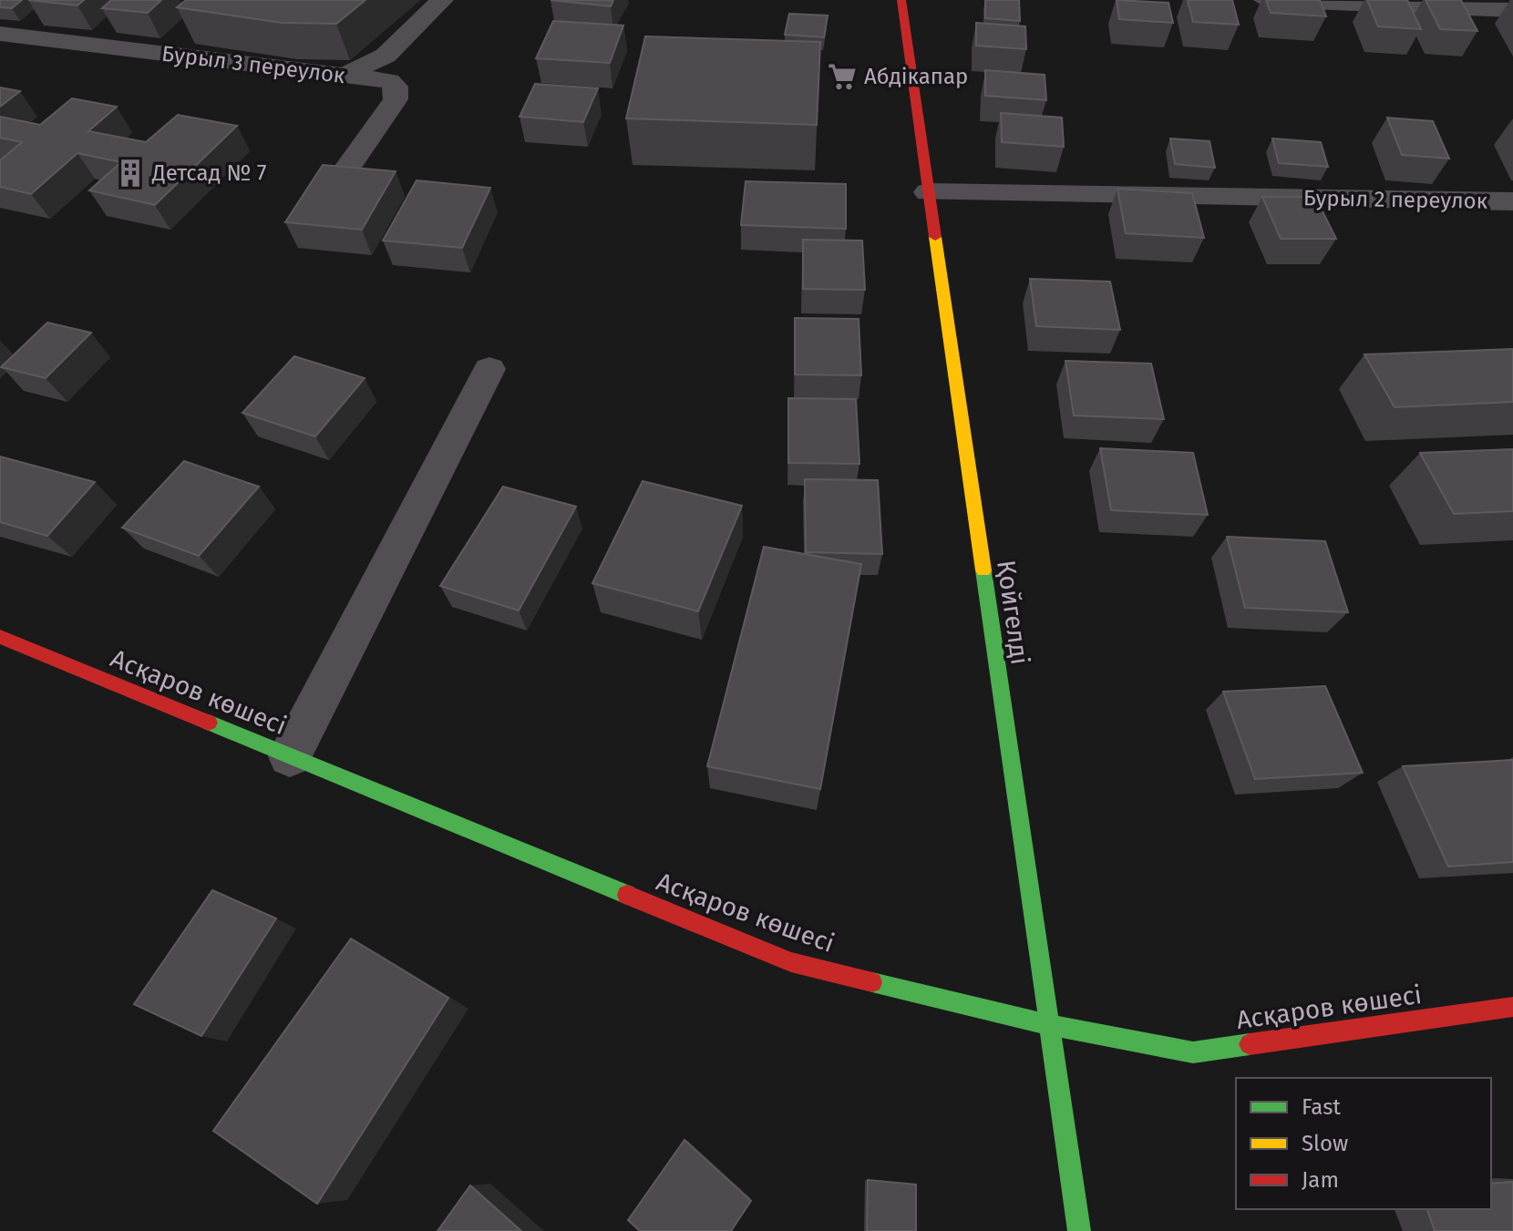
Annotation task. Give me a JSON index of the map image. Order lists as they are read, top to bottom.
{
  "streets": {
    "street": [
      "Бурыл 3 переулок",
      "Бурыл 2 переулок",
      "Қойгелді",
      "Асқаров көшесі"
    ]
  },
  "crossings": [
    ["Бурыл 2 переулок", "Қойгелді"],
    ["Қойгелді", "Асқаров көшесі"]
  ],
  "places": {
    "supermarket": ["Абдiкапар"],
    "building": ["Детсад № 7"]
  },
  "legend": ["Fast", "Slow", "Jam"]
}
